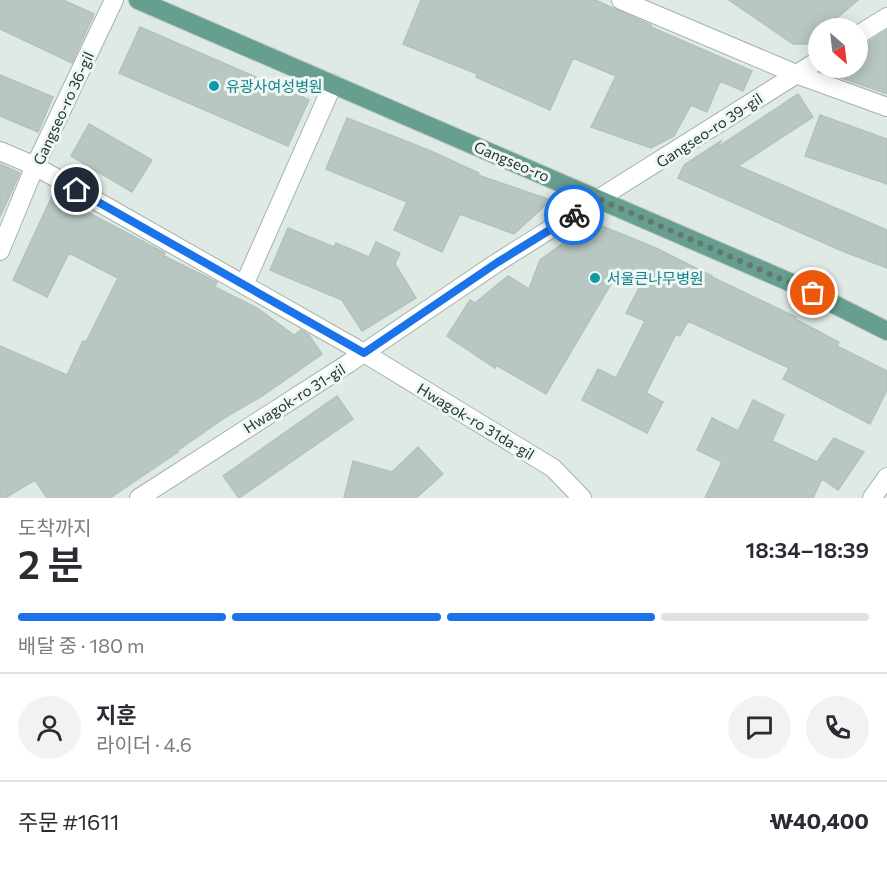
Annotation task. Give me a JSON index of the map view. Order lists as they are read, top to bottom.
{
  "streets": {
    "main road": ["Gangseo-ro"],
    "street": [
      "Gangseo-ro 36-gil",
      "Gangseo-ro 39-gil",
      "Hwagok-ro 31-gil",
      "Hwagok-ro 31da-gil"
    ]
  },
  "crossings": [
    ["Gangseo-ro 36-gil", "Hwagok-ro 31da-gil"],
    ["Gangseo-ro 39-gil", "Gangseo-ro"],
    ["Gangseo-ro 39-gil", "Hwagok-ro 31-gil"],
    ["Gangseo-ro", "Hwagok-ro 31-gil"],
    ["Hwagok-ro 31-gil", "Hwagok-ro 31da-gil"]
  ],
  "places": ["유광사여성병원", "서울큰나무병원"],
  "north": "bottom right",
  "page": {
    "heading": ["2 분", "도착까지", "18:34–18:39"],
    "panel": [
      "지훈",
      "라이더 · 4.6",
      "주문 #1611",
      "₩40,400"
    ],
    "bar": "배달 중 · 180 m"
  }
}
